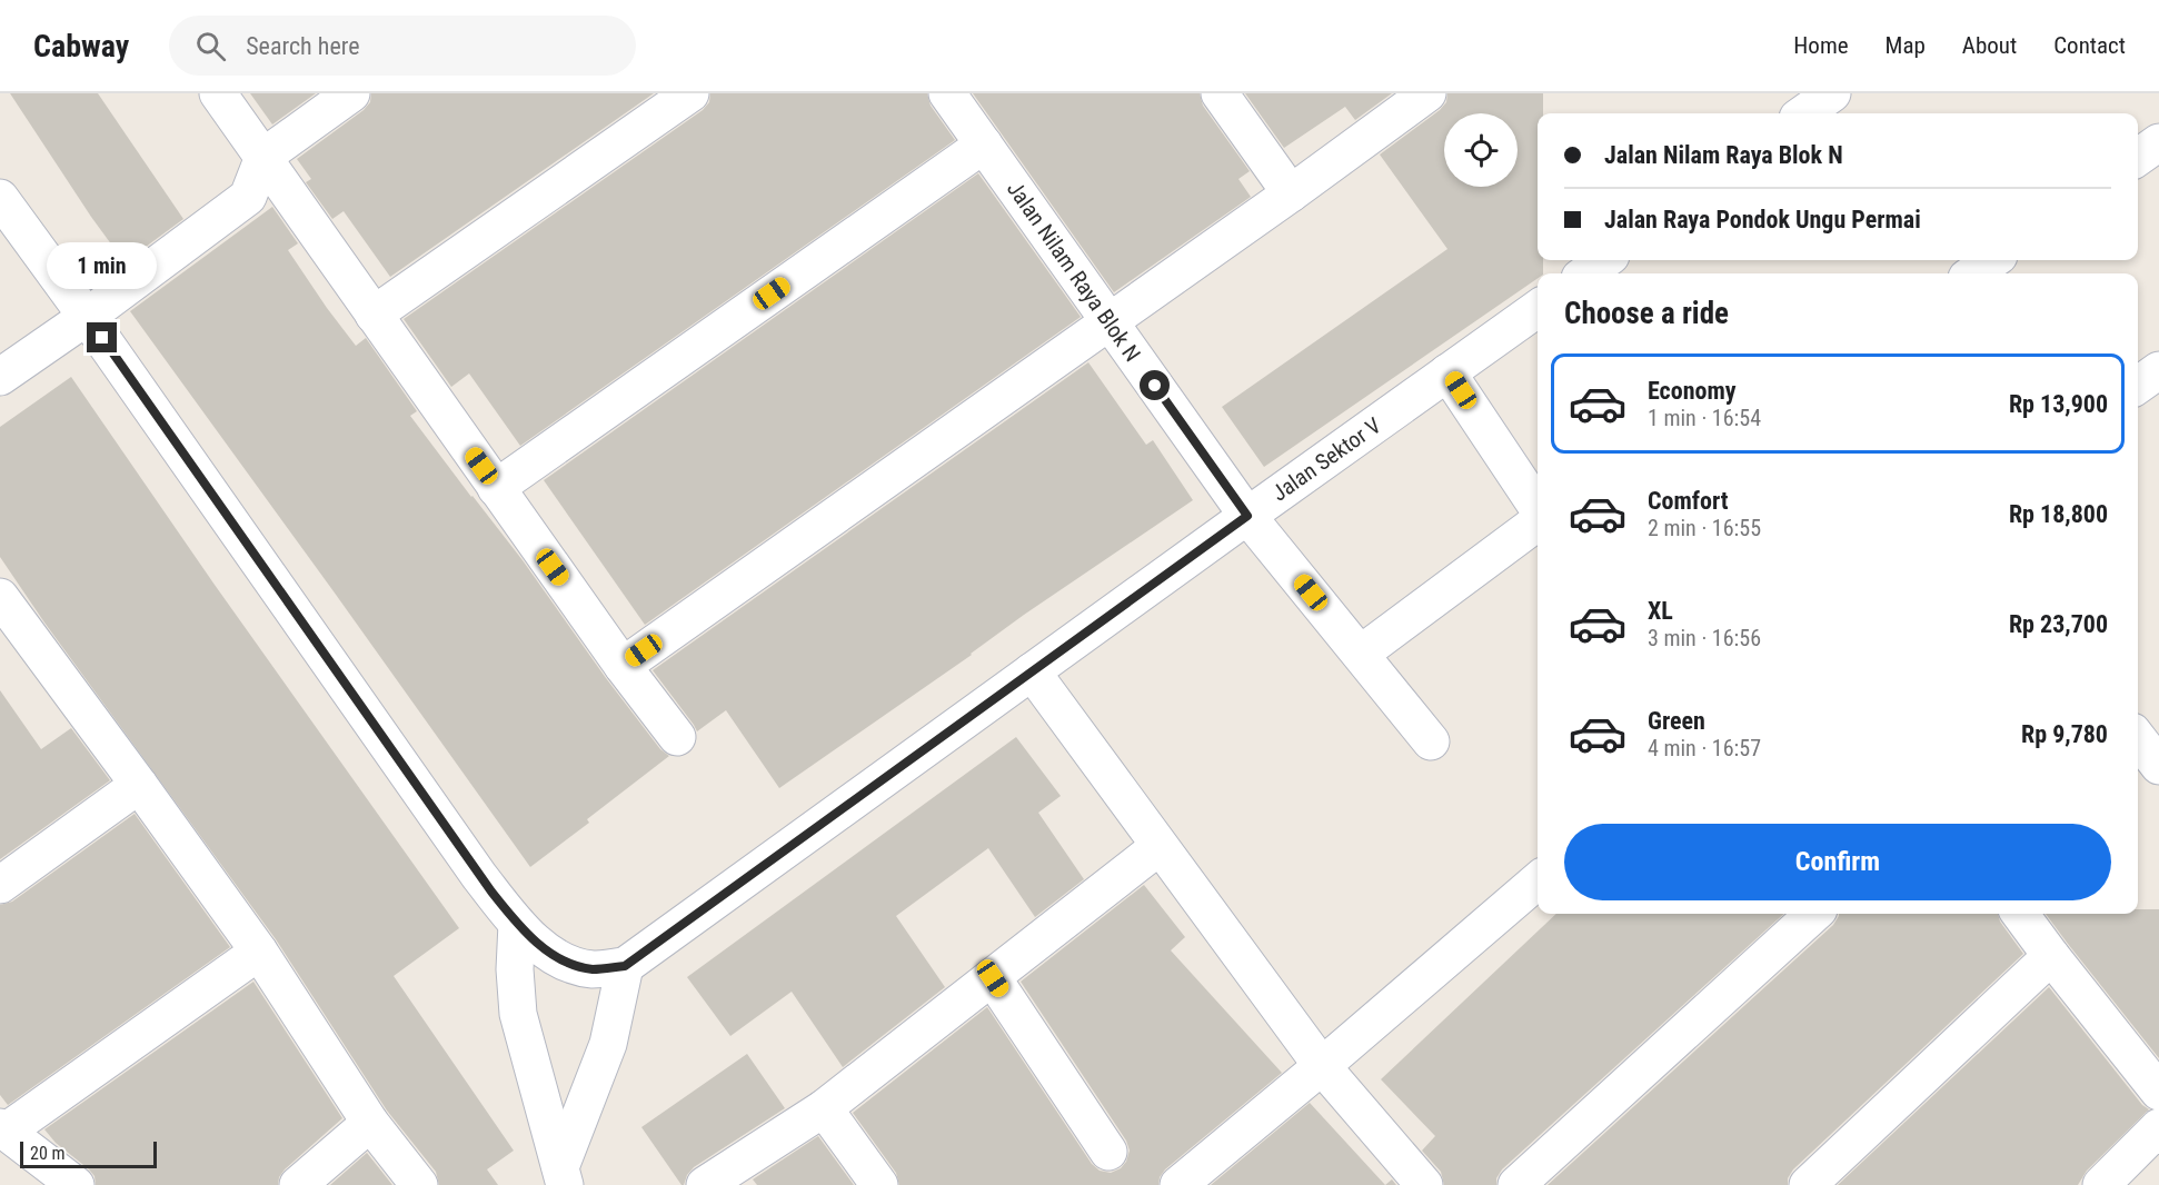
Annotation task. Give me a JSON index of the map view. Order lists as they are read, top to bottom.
{
  "streets": {
    "street": ["Jalan Nilam Raya Blok N", "Jalan Sektor V"]
  },
  "crossings": [
    ["Jalan Nilam Raya Blok N", "Jalan Sektor V"]
  ],
  "scale_bar": "20 m",
  "page": {
    "header": "Cabway",
    "search": "Search here",
    "nav": [
      "Home",
      "Map",
      "About",
      "Contact"
    ],
    "banner": ["Jalan Nilam Raya Blok N", "Jalan Raya Pondok Ungu Permai"],
    "bubble": "1 min",
    "heading": "Choose a ride",
    "list": [
      {
        "name": "Economy",
        "note": "1 min · 16:54",
        "value": "Rp 13,900"
      },
      {
        "name": "Comfort",
        "note": "2 min · 16:55",
        "value": "Rp 18,800"
      },
      {
        "name": "XL",
        "note": "3 min · 16:56",
        "value": "Rp 23,700"
      },
      {
        "name": "Green",
        "note": "4 min · 16:57",
        "value": "Rp 9,780"
      }
    ],
    "buttons": "Confirm",
    "scale": "20 m"
  }
}
